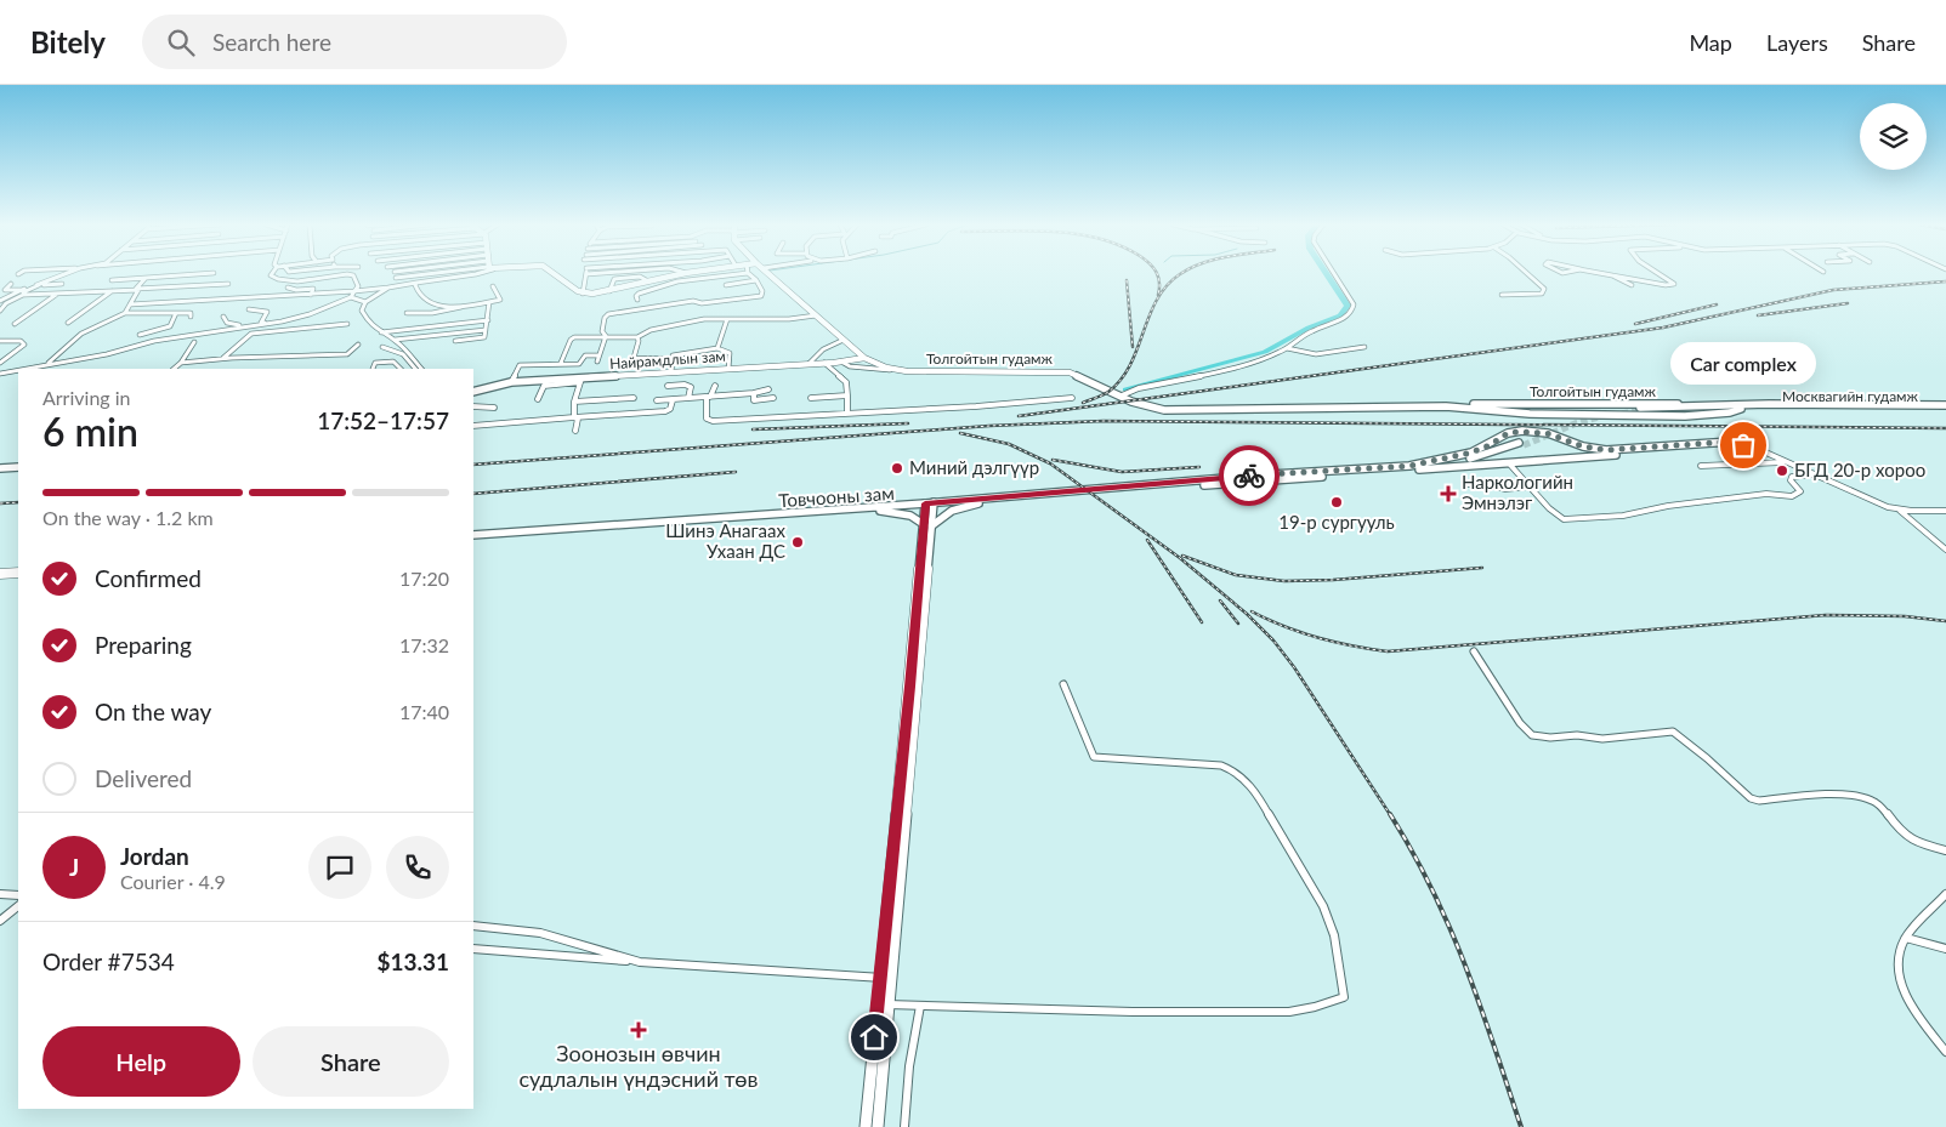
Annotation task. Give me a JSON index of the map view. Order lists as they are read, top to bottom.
{
  "streets": {
    "main road": [
      "Толгойтын гудамж",
      "Найрамдлын зам",
      "Москвагийн гудамж",
      "Товчооны зам"
    ]
  },
  "crossings": [
    ["Толгойтын гудамж", "Найрамдлын зам"],
    ["Толгойтын гудамж", "Москвагийн гудамж"]
  ],
  "places": {
    "other": [
      "Car complex",
      "Миний дэлгүүр",
      "БГД 20-р хороо",
      "19-р сургууль",
      "Шинэ Анагаах Ухаан ДС"
    ],
    "health": ["Наркологийн Эмнэлэг", "Зоонозын өвчин судлалын үндэсний төв"]
  },
  "page": {
    "header": "Bitely",
    "search": "Search here",
    "nav": ["Map", "Layers", "Share"],
    "bubble": "Car complex",
    "heading": ["6 min", "Arriving in", "17:52–17:57"],
    "panel": [
      "Jordan",
      "Courier · 4.9",
      "Order #7534",
      "$13.31"
    ],
    "bar": "On the way · 1.2 km",
    "list": [
      ["Confirmed", "17:20"],
      ["Preparing", "17:32"],
      ["On the way", "17:40"],
      "Delivered"
    ],
    "round": "J",
    "buttons": ["Help", "Share"]
  }
}
